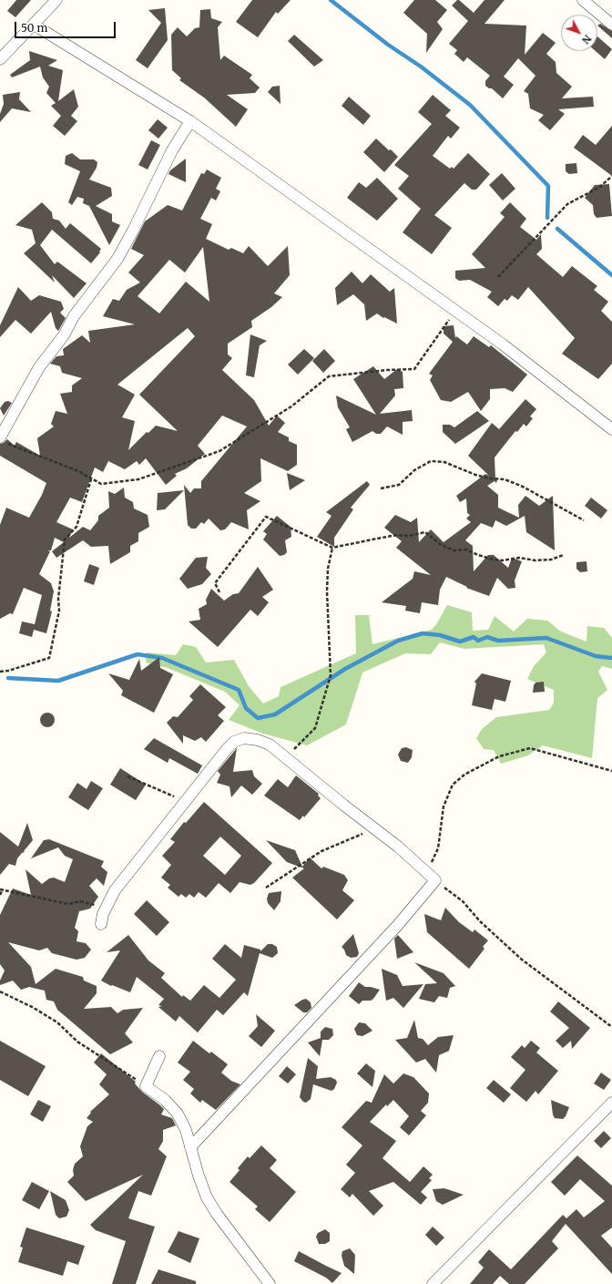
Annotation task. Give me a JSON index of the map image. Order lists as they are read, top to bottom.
{
  "scale_bar": "50 m",
  "north": "bottom right"
}
